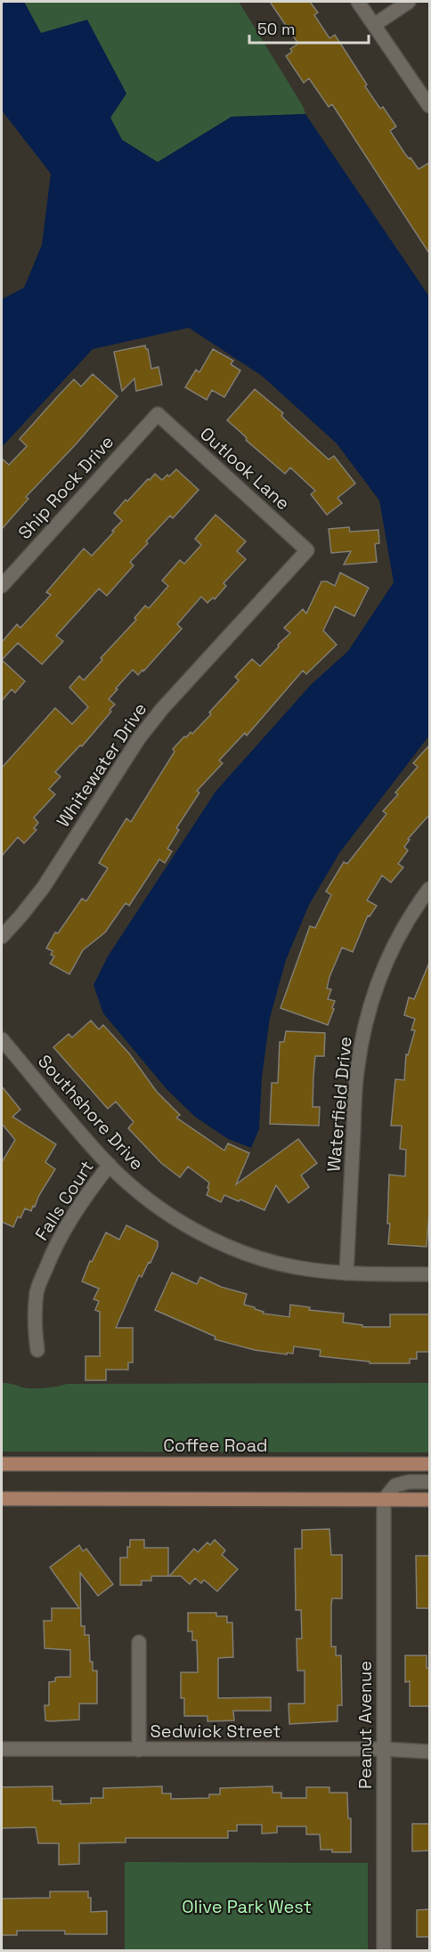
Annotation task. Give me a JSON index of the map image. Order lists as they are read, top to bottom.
{
  "streets": {
    "main road": ["Coffee Road"],
    "street": [
      "Outlook Lane",
      "Ship Rock Drive",
      "Whitewater Drive",
      "Waterfield Drive",
      "Southshore Drive",
      "Falls Court",
      "Peanut Avenue",
      "Sedwick Street"
    ]
  },
  "crossings": [
    ["Outlook Lane", "Ship Rock Drive"],
    ["Outlook Lane", "Whitewater Drive"],
    ["Waterfield Drive", "Southshore Drive"],
    ["Southshore Drive", "Falls Court"],
    ["Peanut Avenue", "Sedwick Street"]
  ],
  "parks": ["Olive Park West"],
  "scale_bar": "50 m"
}
